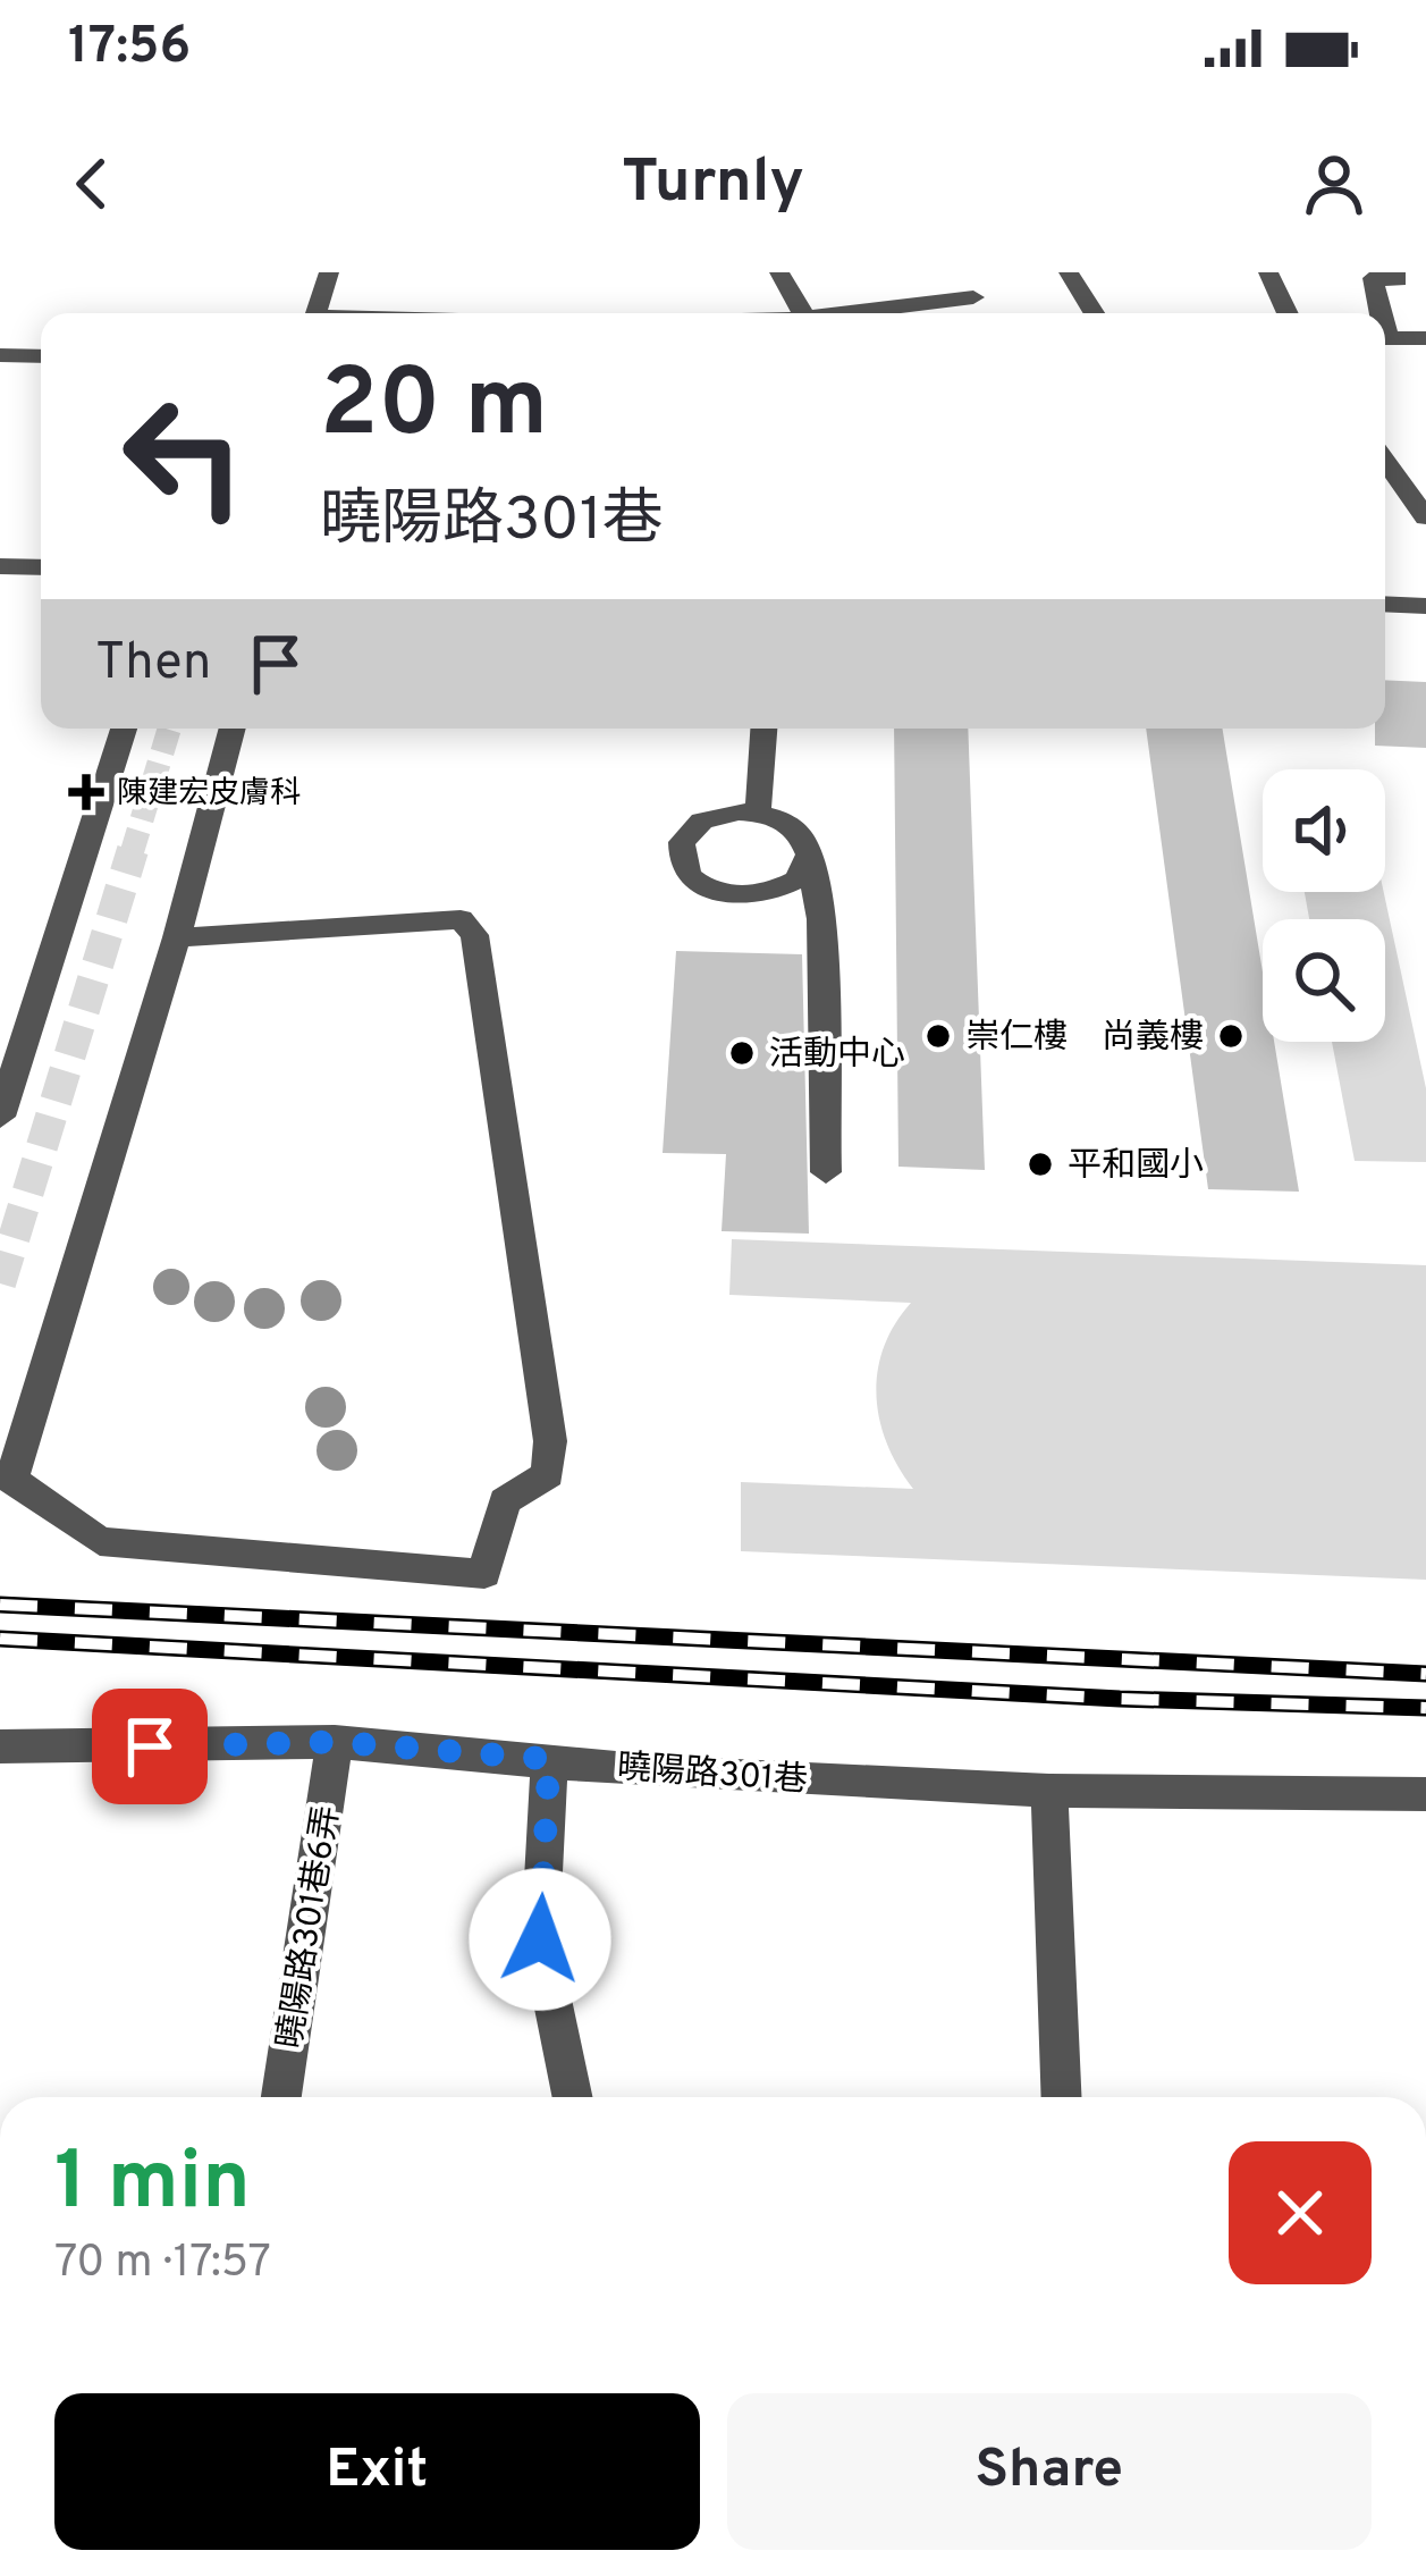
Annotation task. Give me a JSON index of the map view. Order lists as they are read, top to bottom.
{
  "streets": {
    "street": ["曉陽路301巷", "曉陽路301巷6弄"]
  },
  "crossings": [
    ["曉陽路301巷", "曉陽路301巷6弄"]
  ],
  "places": {
    "health": ["陳建宏皮膚科"],
    "other": [
      "崇仁樓",
      "尚義樓",
      "活動中心",
      "平和國小"
    ]
  },
  "page": {
    "status": "17:56",
    "header": "Turnly",
    "turn": ["20 m", "曉陽路301巷"],
    "then": "Then",
    "heading": ["1 min", "70 m · 17:57"],
    "buttons": ["Exit", "Share"]
  }
}
